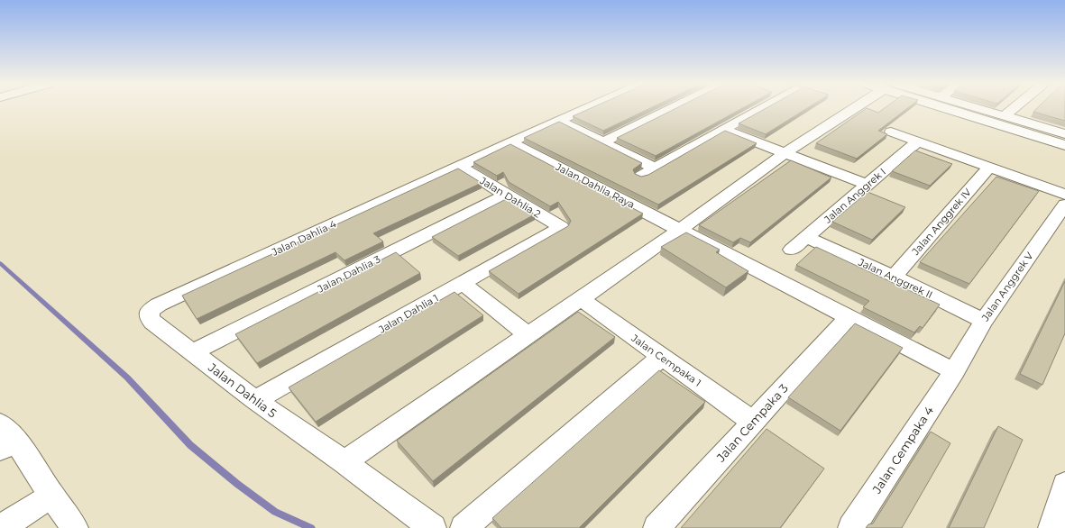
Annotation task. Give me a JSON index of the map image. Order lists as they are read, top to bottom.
{
  "streets": {
    "street": [
      "Jalan Dahlia Raya",
      "Jalan Anggrek I",
      "Jalan Dahlia 2",
      "Jalan Anggrek IV",
      "Jalan Dahlia 4",
      "Jalan Dahlia 3",
      "Jalan Anggrek II",
      "Jalan Anggrek V",
      "Jalan Dahlia 1",
      "Jalan Cempaka 1",
      "Jalan Dahlia 5",
      "Jalan Cempaka 3",
      "Jalan Cempaka 4"
    ]
  },
  "crossings": [
    ["Jalan Dahlia Raya", "Jalan Dahlia 4"],
    ["Jalan Dahlia Raya", "Jalan Anggrek V"],
    ["Jalan Dahlia Raya", "Jalan Cempaka 3"],
    ["Jalan Dahlia Raya", "Jalan Cempaka 4"],
    ["Jalan Anggrek I", "Jalan Anggrek II"],
    ["Jalan Dahlia 2", "Jalan Dahlia 4"],
    ["Jalan Dahlia 2", "Jalan Dahlia 3"],
    ["Jalan Dahlia 2", "Jalan Dahlia 1"],
    ["Jalan Anggrek IV", "Jalan Anggrek II"],
    ["Jalan Dahlia 4", "Jalan Dahlia 5"],
    ["Jalan Dahlia 3", "Jalan Dahlia 5"],
    ["Jalan Anggrek II", "Jalan Anggrek V"],
    ["Jalan Anggrek V", "Jalan Cempaka 4"],
    ["Jalan Dahlia 1", "Jalan Dahlia 5"],
    ["Jalan Cempaka 1", "Jalan Cempaka 3"]
  ]
}
